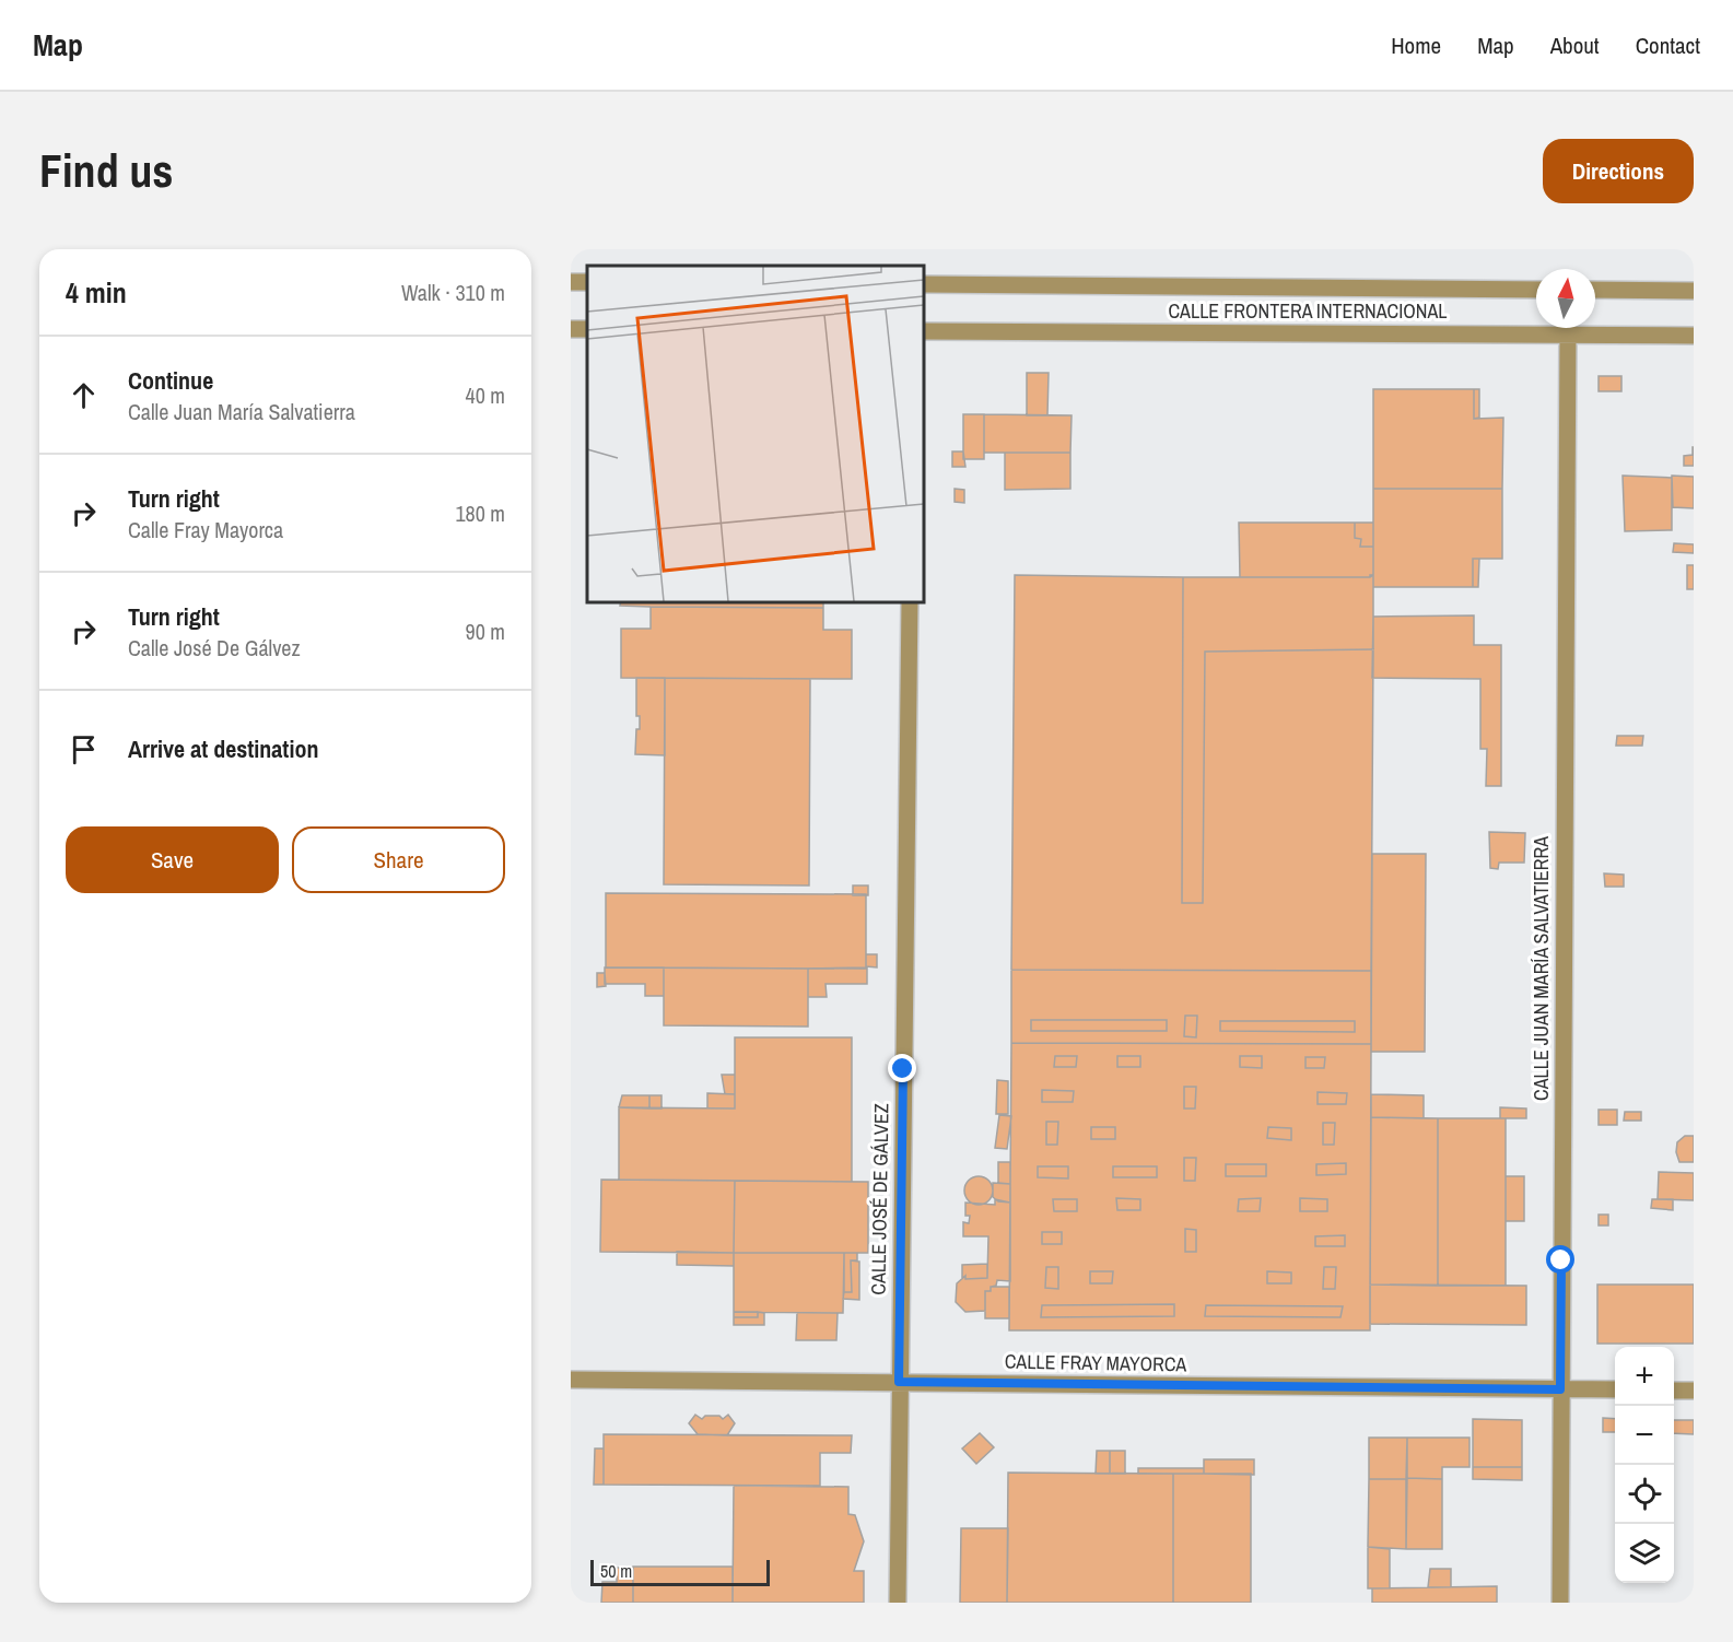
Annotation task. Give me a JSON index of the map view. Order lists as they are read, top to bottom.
{
  "streets": {
    "street": [
      "CALLE FRONTERA INTERNACIONAL",
      "CALLE JUAN MARÍA SALVATIERRA",
      "CALLE JOSÉ DE GÁLVEZ",
      "CALLE FRAY MAYORCA"
    ]
  },
  "crossings": [
    ["CALLE FRONTERA INTERNACIONAL", "CALLE JUAN MARÍA SALVATIERRA"],
    ["CALLE JUAN MARÍA SALVATIERRA", "CALLE FRAY MAYORCA"],
    ["CALLE JOSÉ DE GÁLVEZ", "CALLE FRAY MAYORCA"]
  ],
  "scale_bar": "50 m",
  "north": "top",
  "page": {
    "header": "Map",
    "nav": [
      "Home",
      "Map",
      "About",
      "Contact"
    ],
    "buttons": [
      "Directions",
      ["Save", "Share"]
    ],
    "title": "Find us",
    "heading": ["4 min", "Walk · 310 m"],
    "list": [
      ["Continue", "Calle Juan María Salvatierra", "40 m"],
      ["Turn right", "Calle Fray Mayorca", "180 m"],
      ["Turn right", "Calle José De Gálvez", "90 m"],
      "Arrive at destination"
    ],
    "map_buttons": ["+", "−"],
    "scale": "50 m"
  }
}
